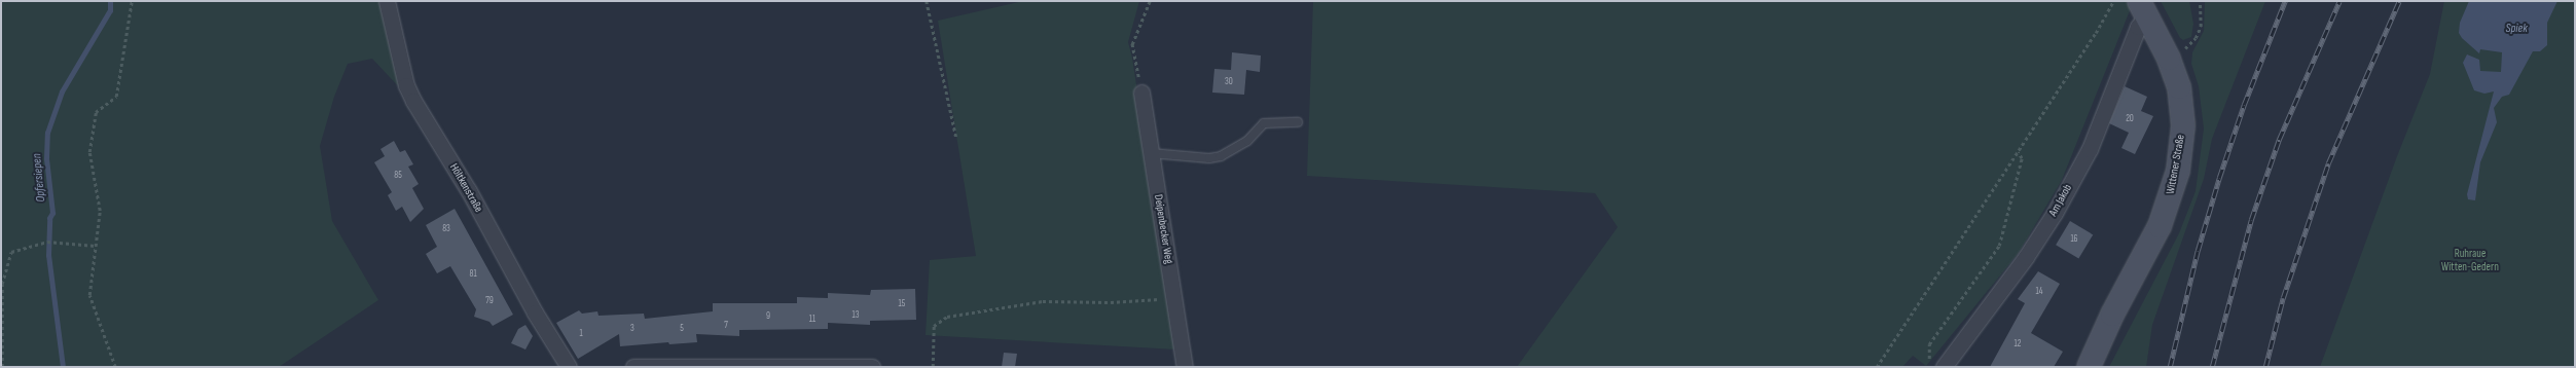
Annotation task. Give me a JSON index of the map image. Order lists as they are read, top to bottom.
{
  "streets": {
    "main road": ["Wittener Straße"],
    "street": ["Höltkenstraße", "Am Jakob", "Deipenbecker Weg"]
  },
  "crossings": [
    ["Wittener Straße", "Am Jakob"]
  ],
  "water": ["Spiek", "Opfersiepen"],
  "parks": ["Ruhraue Witten-Gedern"],
  "house_numbers": [
    "30",
    "20",
    "85",
    "83",
    "16",
    "81",
    "14",
    "79",
    "15",
    "13",
    "9",
    "11",
    "7",
    "3",
    "5",
    "1",
    "12"
  ]
}
